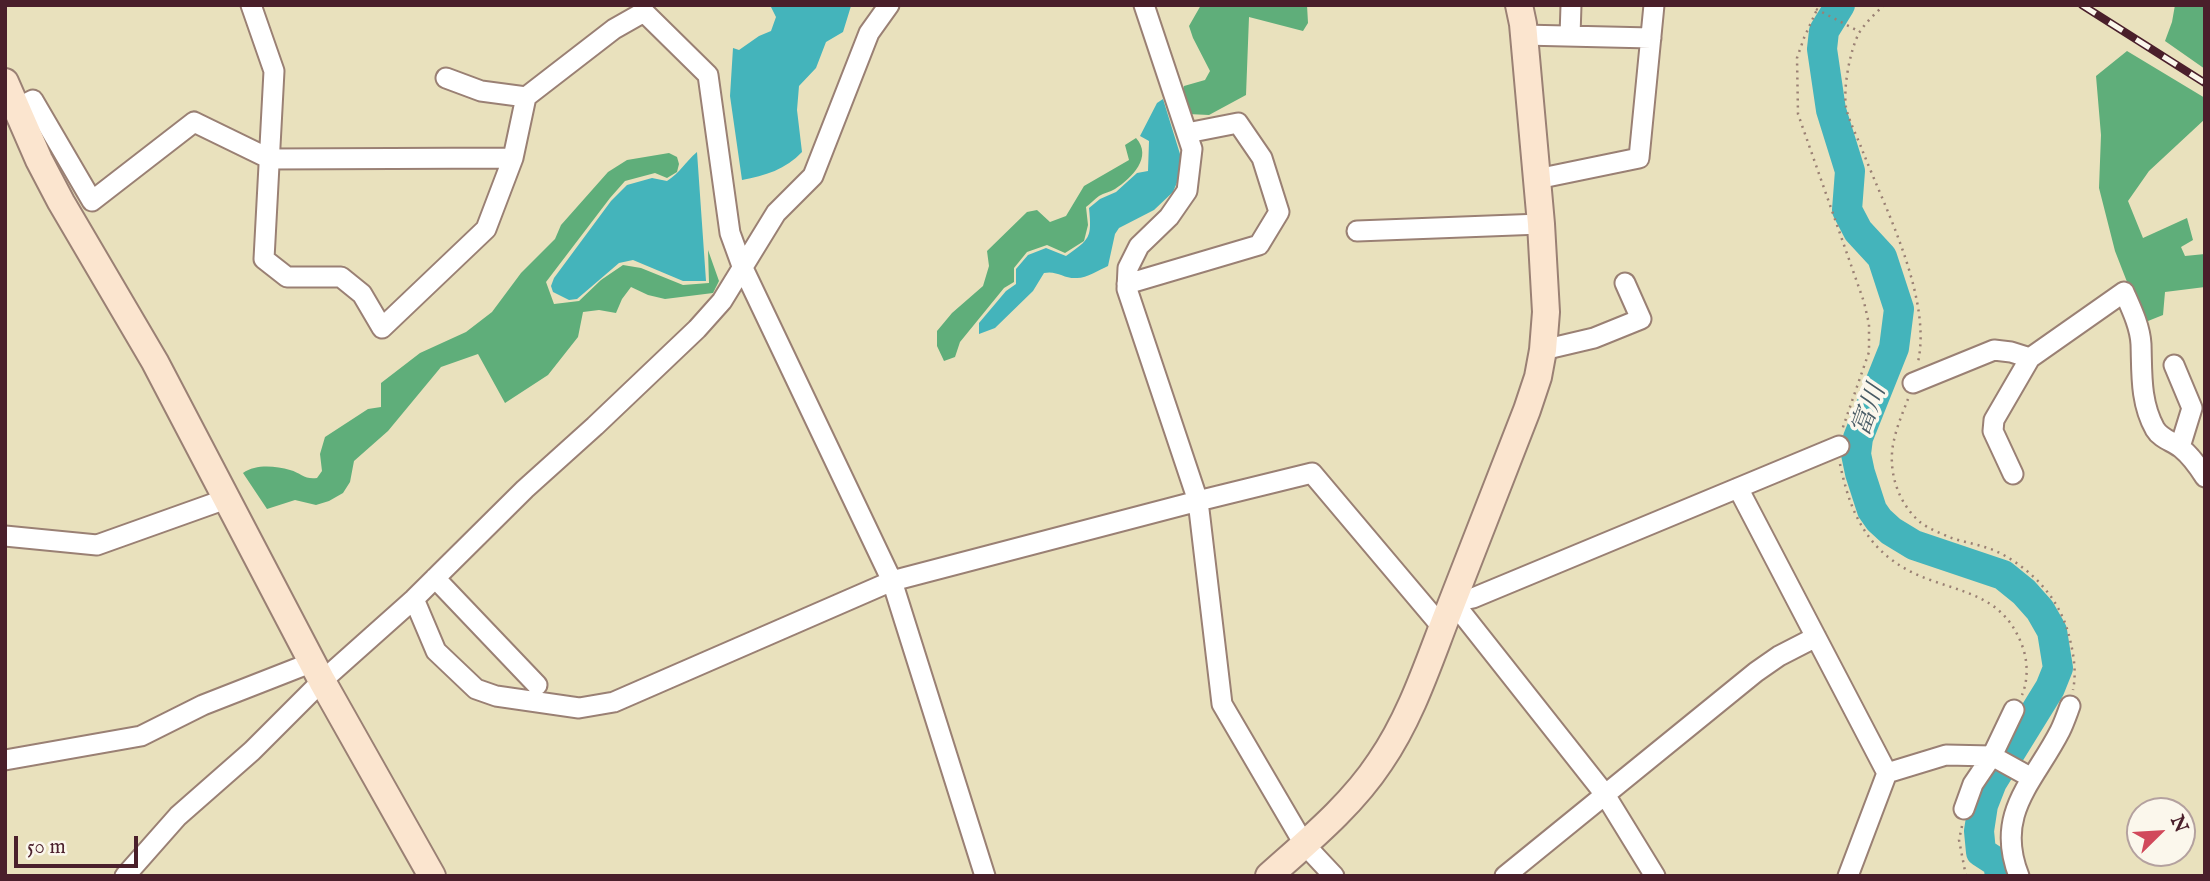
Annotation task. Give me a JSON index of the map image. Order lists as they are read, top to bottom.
{
  "water": ["富川"],
  "scale_bar": "50 m",
  "north": "top right"
}
